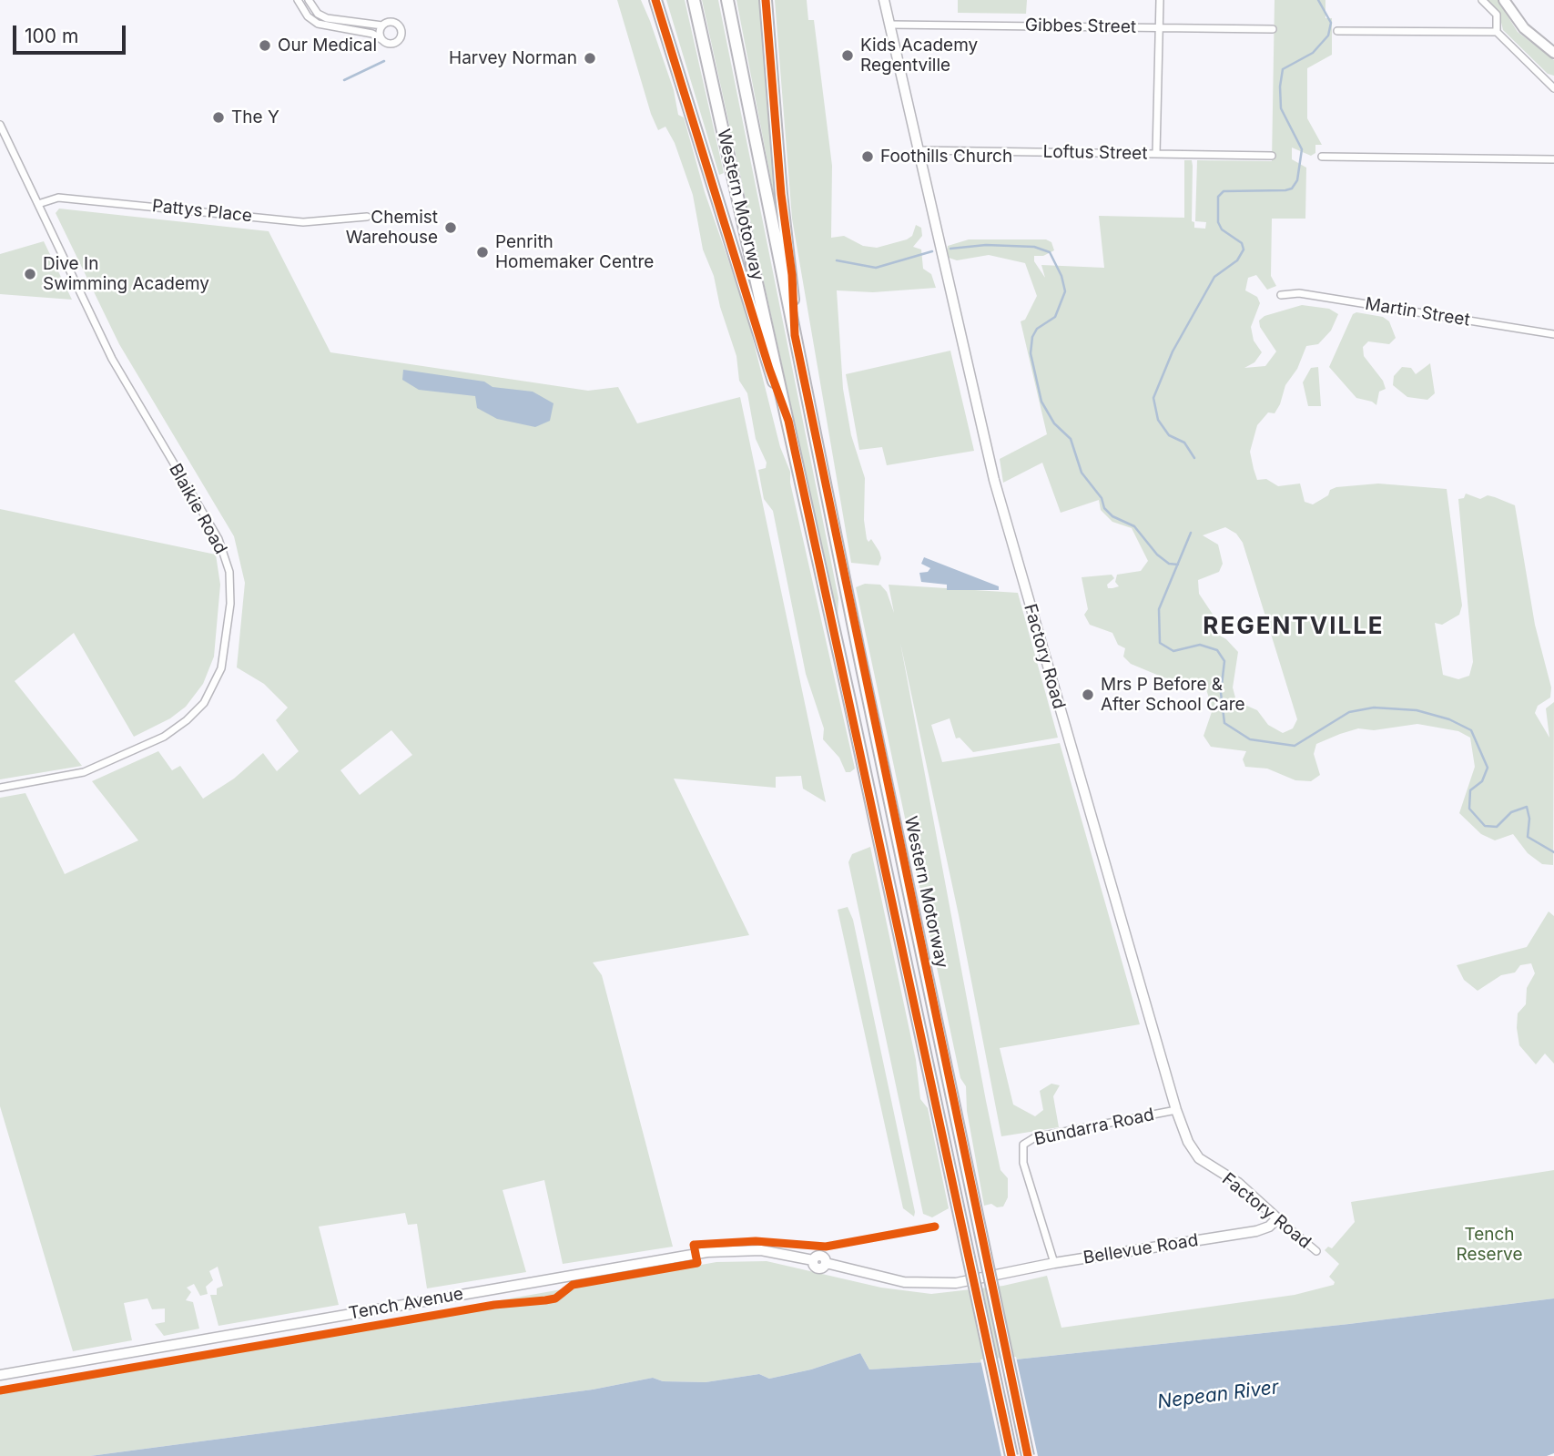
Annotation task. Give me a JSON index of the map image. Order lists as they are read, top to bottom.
{
  "streets": {
    "highway": ["Western Motorway"],
    "street": [
      "Gibbes Street",
      "Loftus Street",
      "Pattys Place",
      "Martin Street",
      "Blaikie Road",
      "Factory Road",
      "Bundarra Road",
      "Bellevue Road",
      "Tench Avenue"
    ]
  },
  "crossings": [
    ["Gibbes Street", "Factory Road"],
    ["Loftus Street", "Factory Road"],
    ["Pattys Place", "Blaikie Road"],
    ["Factory Road", "Bundarra Road"],
    ["Factory Road", "Bellevue Road"],
    ["Bundarra Road", "Bellevue Road"],
    ["Bellevue Road", "Tench Avenue"]
  ],
  "districts": ["REGENTVILLE"],
  "water": ["Nepean River"],
  "parks": ["Tench Reserve"],
  "places": [
    "Our Medical",
    "Kids Academy Regentville",
    "Harvey Norman",
    "The Y",
    "Foothills Church",
    "Chemist Warehouse",
    "Penrith Homemaker Centre",
    "Dive In Swimming Academy",
    "Mrs P Before & After School Care"
  ],
  "scale_bar": "100 m"
}
